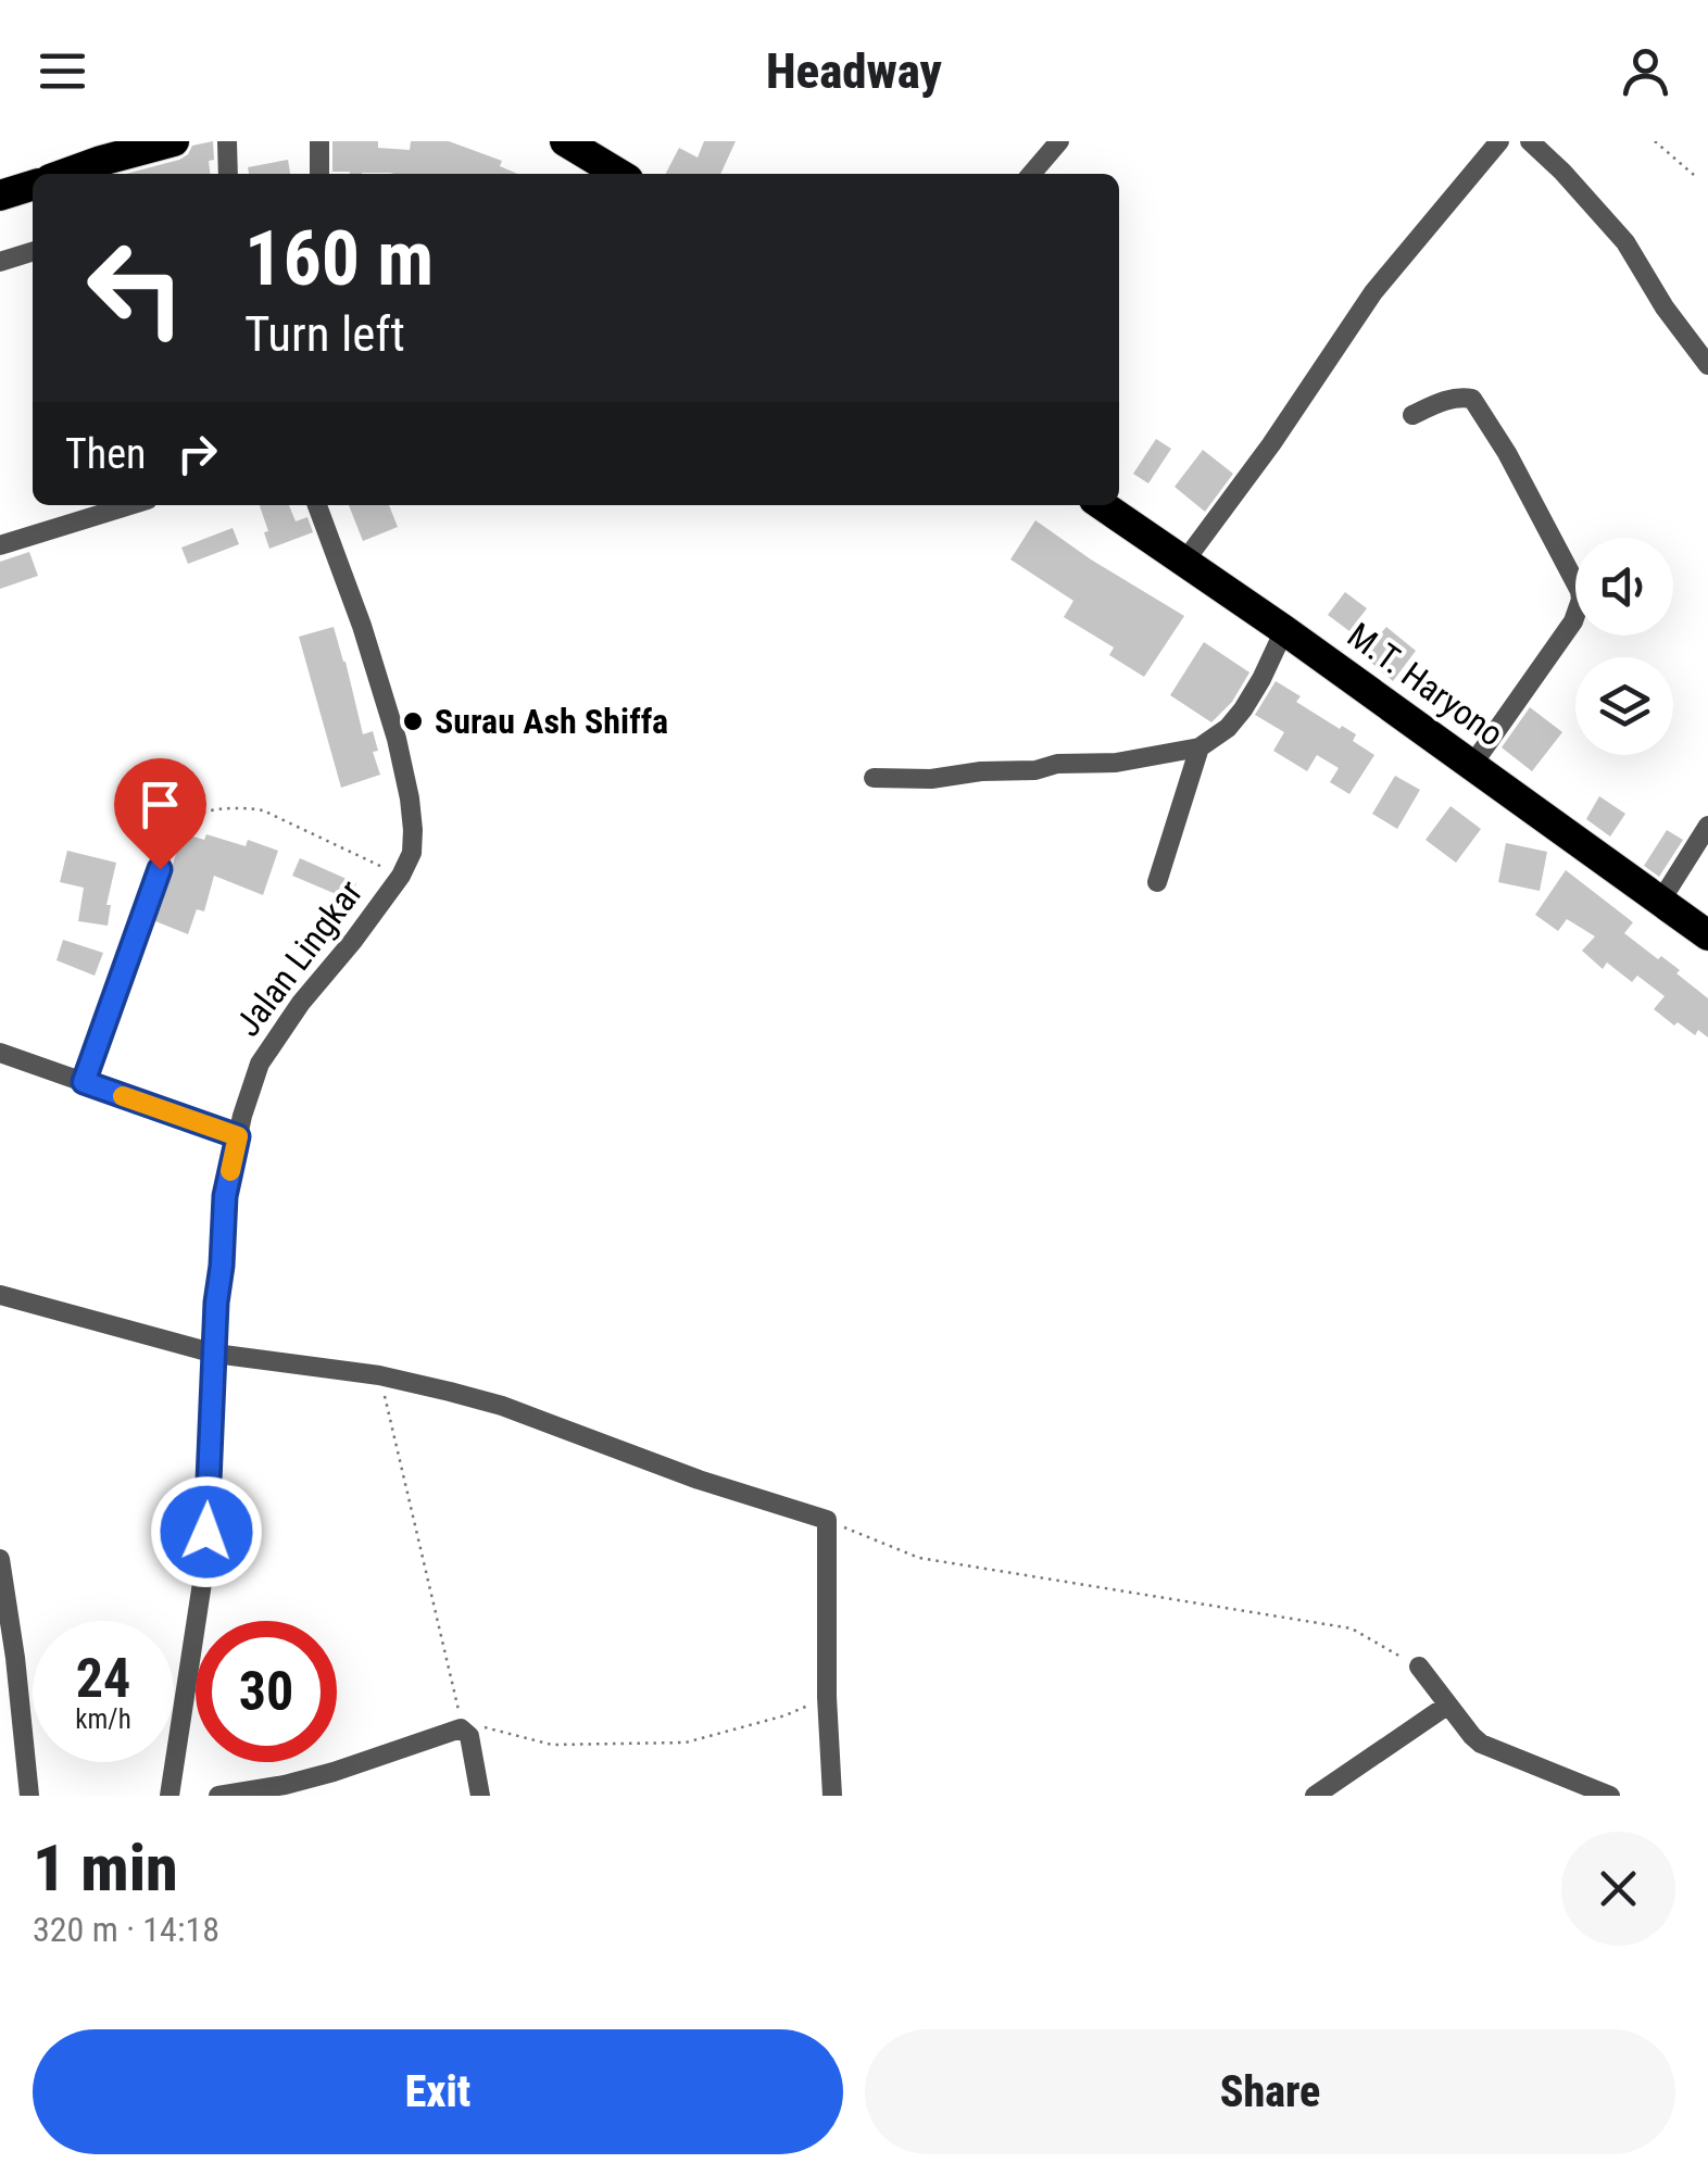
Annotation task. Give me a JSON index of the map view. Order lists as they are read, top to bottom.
{
  "streets": {
    "highway": ["M.T. Haryono"],
    "street": ["Jalan Lingkar"]
  },
  "places": ["Surau Ash Shiffa"],
  "page": {
    "header": "Headway",
    "turn": ["160 m", "Turn left"],
    "then": "Then",
    "speed": "24 km/h",
    "limit": "30",
    "heading": ["1 min", "320 m · 14:18"],
    "buttons": ["Exit", "Share"]
  }
}
